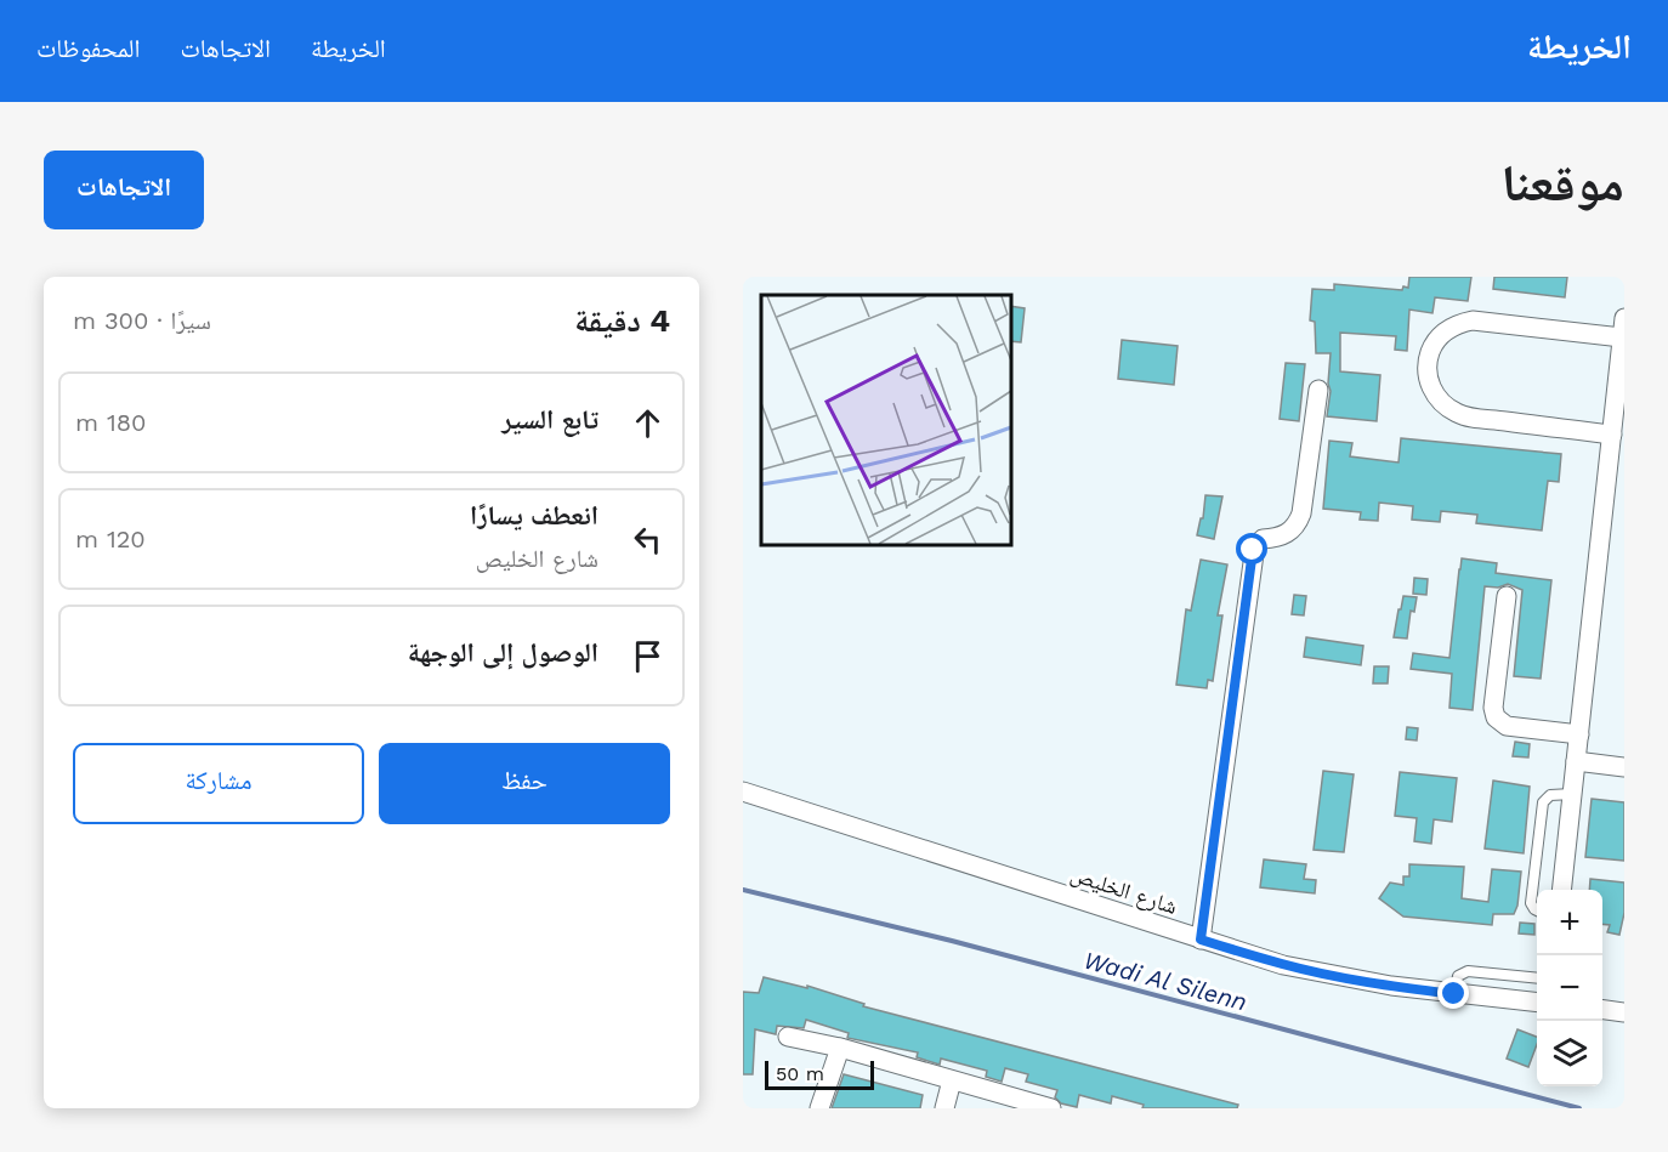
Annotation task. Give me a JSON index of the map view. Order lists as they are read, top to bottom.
{
  "streets": {
    "street": ["شارع الخليص"]
  },
  "water": ["Wadi Al Silenn"],
  "scale_bar": "50 m",
  "page": {
    "header": "الخريطة",
    "nav": ["الخريطة", "الاتجاهات", "المحفوظات"],
    "title": "موقعنا",
    "buttons": [
      "الاتجاهات",
      ["حفظ", "مشاركة"]
    ],
    "heading": ["4 دقيقة", "سيرًا · 300 m"],
    "list": [
      ["تابع السير", "180 m"],
      ["انعطف يسارًا", "شارع الخليص", "120 m"],
      "الوصول إلى الوجهة"
    ],
    "map_buttons": ["+", "−"],
    "scale": "50 m"
  }
}
